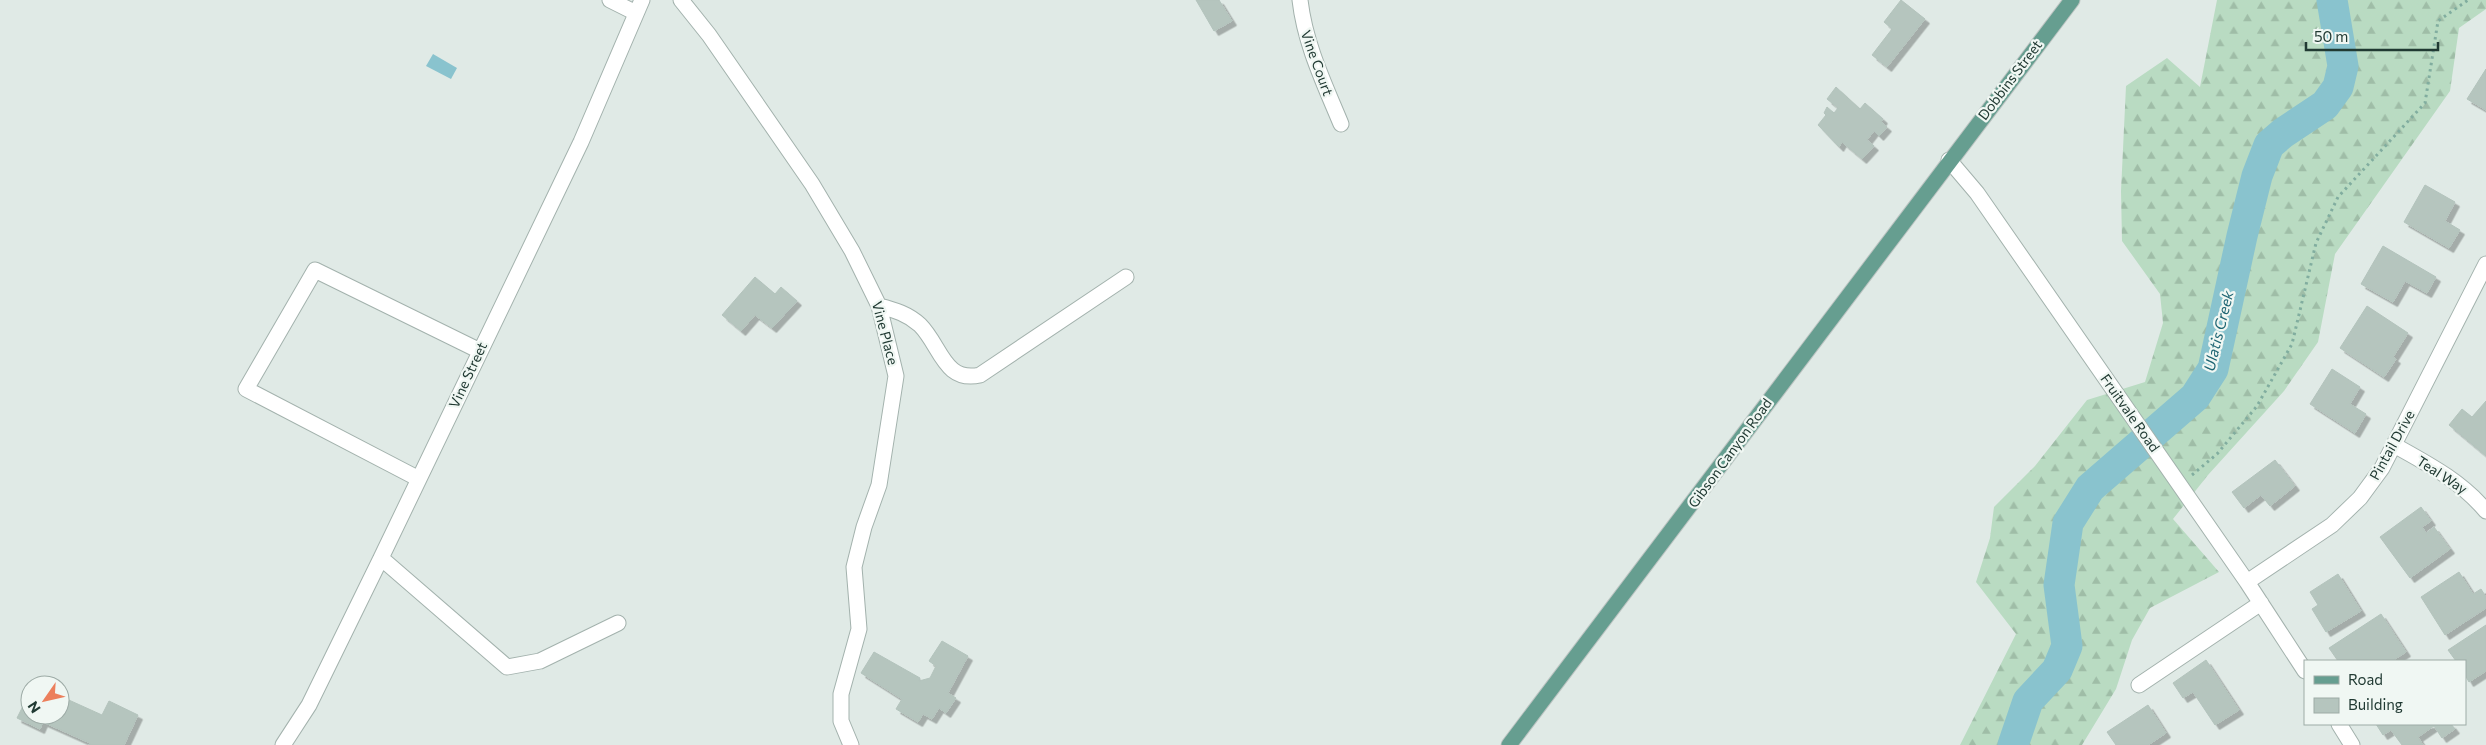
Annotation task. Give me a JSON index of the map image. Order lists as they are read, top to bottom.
{
  "streets": {
    "main road": ["Dobbins Street", "Gibson Canyon Road"],
    "street": [
      "Vine Court",
      "Vine Place",
      "Vine Street",
      "Fruitvale Road",
      "Pintail Drive",
      "Teal Way"
    ]
  },
  "crossings": [
    ["Dobbins Street", "Fruitvale Road"],
    ["Dobbins Street", "Gibson Canyon Road"],
    ["Fruitvale Road", "Pintail Drive"],
    ["Fruitvale Road", "Gibson Canyon Road"],
    ["Pintail Drive", "Teal Way"]
  ],
  "water": ["Ulatis Creek"],
  "legend": ["Road", "Building"],
  "scale_bar": "50 m",
  "north": "bottom left"
}
